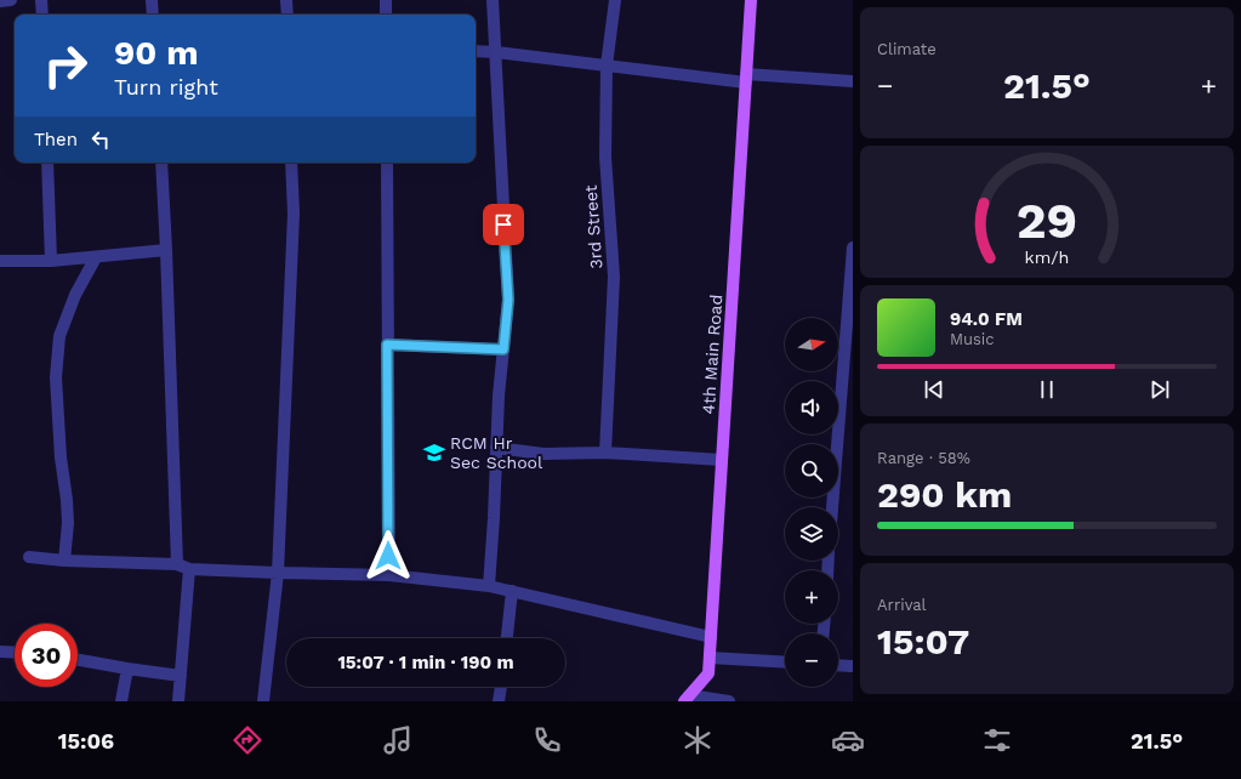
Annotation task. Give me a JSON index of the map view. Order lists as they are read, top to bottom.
{
  "streets": {
    "main road": ["4th Main Road"],
    "street": ["3rd Street"]
  },
  "places": {
    "school or university": ["RCM Hr Sec School"]
  },
  "north": "right",
  "page": {
    "tile": [
      "Climate",
      ["Range · 58%", "290 km"],
      ["Arrival", "15:07"]
    ],
    "turn": ["90 m", "Turn right"],
    "heat": ["−", "21.5°", "+"],
    "then": "Then",
    "song": ["94.0 FM", "Music"],
    "map_buttons": ["+", "−"],
    "limit": "30",
    "trip": "15:07 · 1 min · 190 m",
    "tabs": ["15:06", "21.5°"],
    "gauge": ["29", "km/h"]
  }
}
